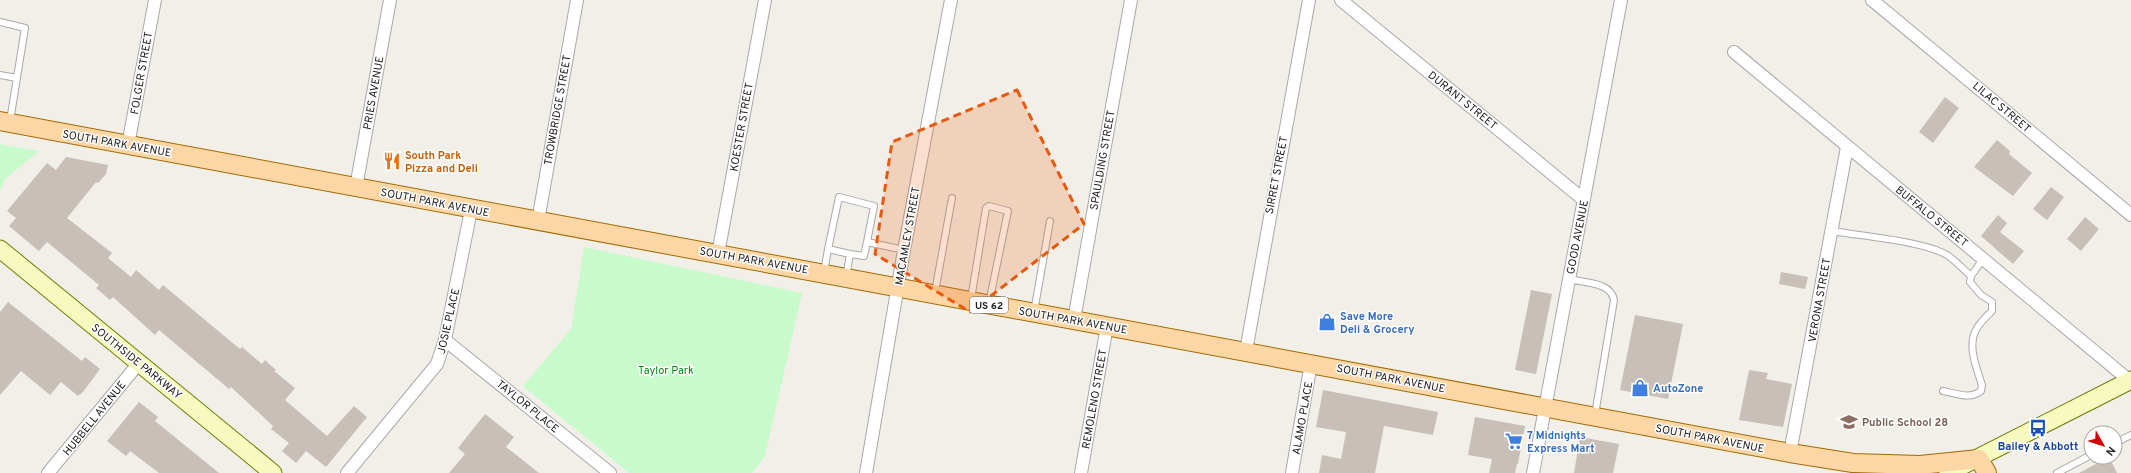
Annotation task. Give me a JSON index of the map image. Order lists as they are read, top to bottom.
{
  "streets": {
    "main road": ["SOUTH PARK AVENUE", "US 62"],
    "street": [
      "FOLGER STREET",
      "PRIES AVENUE",
      "DURANT STREET",
      "LILAC STREET",
      "TROWBRIDGE STREET",
      "KOESTER STREET",
      "SPAULDING STREET",
      "SIRRET STREET",
      "BUFFALO STREET",
      "MACAMLEY STREET",
      "GOOD AVENUE",
      "VERONA STREET",
      "JOSIE PLACE",
      "SOUTHSIDE PARKWAY",
      "REMOLENO STREET",
      "TAYLOR PLACE",
      "HUBBELL AVENUE",
      "ALAMO PLACE"
    ]
  },
  "crossings": [
    ["FOLGER STREET", "SOUTH PARK AVENUE"],
    ["PRIES AVENUE", "SOUTH PARK AVENUE"],
    ["DURANT STREET", "GOOD AVENUE"],
    ["TROWBRIDGE STREET", "SOUTH PARK AVENUE"],
    ["KOESTER STREET", "SOUTH PARK AVENUE"],
    ["SOUTH PARK AVENUE", "SPAULDING STREET"],
    ["SOUTH PARK AVENUE", "SIRRET STREET"],
    ["SOUTH PARK AVENUE", "BUFFALO STREET"],
    ["SOUTH PARK AVENUE", "MACAMLEY STREET"],
    ["SOUTH PARK AVENUE", "GOOD AVENUE"],
    ["SOUTH PARK AVENUE", "VERONA STREET"],
    ["SOUTH PARK AVENUE", "JOSIE PLACE"],
    ["SOUTH PARK AVENUE", "REMOLENO STREET"],
    ["SOUTH PARK AVENUE", "ALAMO PLACE"],
    ["BUFFALO STREET", "VERONA STREET"],
    ["JOSIE PLACE", "TAYLOR PLACE"],
    ["SOUTHSIDE PARKWAY", "HUBBELL AVENUE"]
  ],
  "parks": ["Taylor Park"],
  "places": {
    "restaurant": ["South Park Pizza and Deli"],
    "shop": ["Save More Deli & Grocery", "AutoZone"],
    "school or university": ["Public School 28"],
    "bus stop": ["Bailey & Abbott"],
    "supermarket": ["7 Midnights Express Mart"]
  },
  "north": "bottom right"
}
